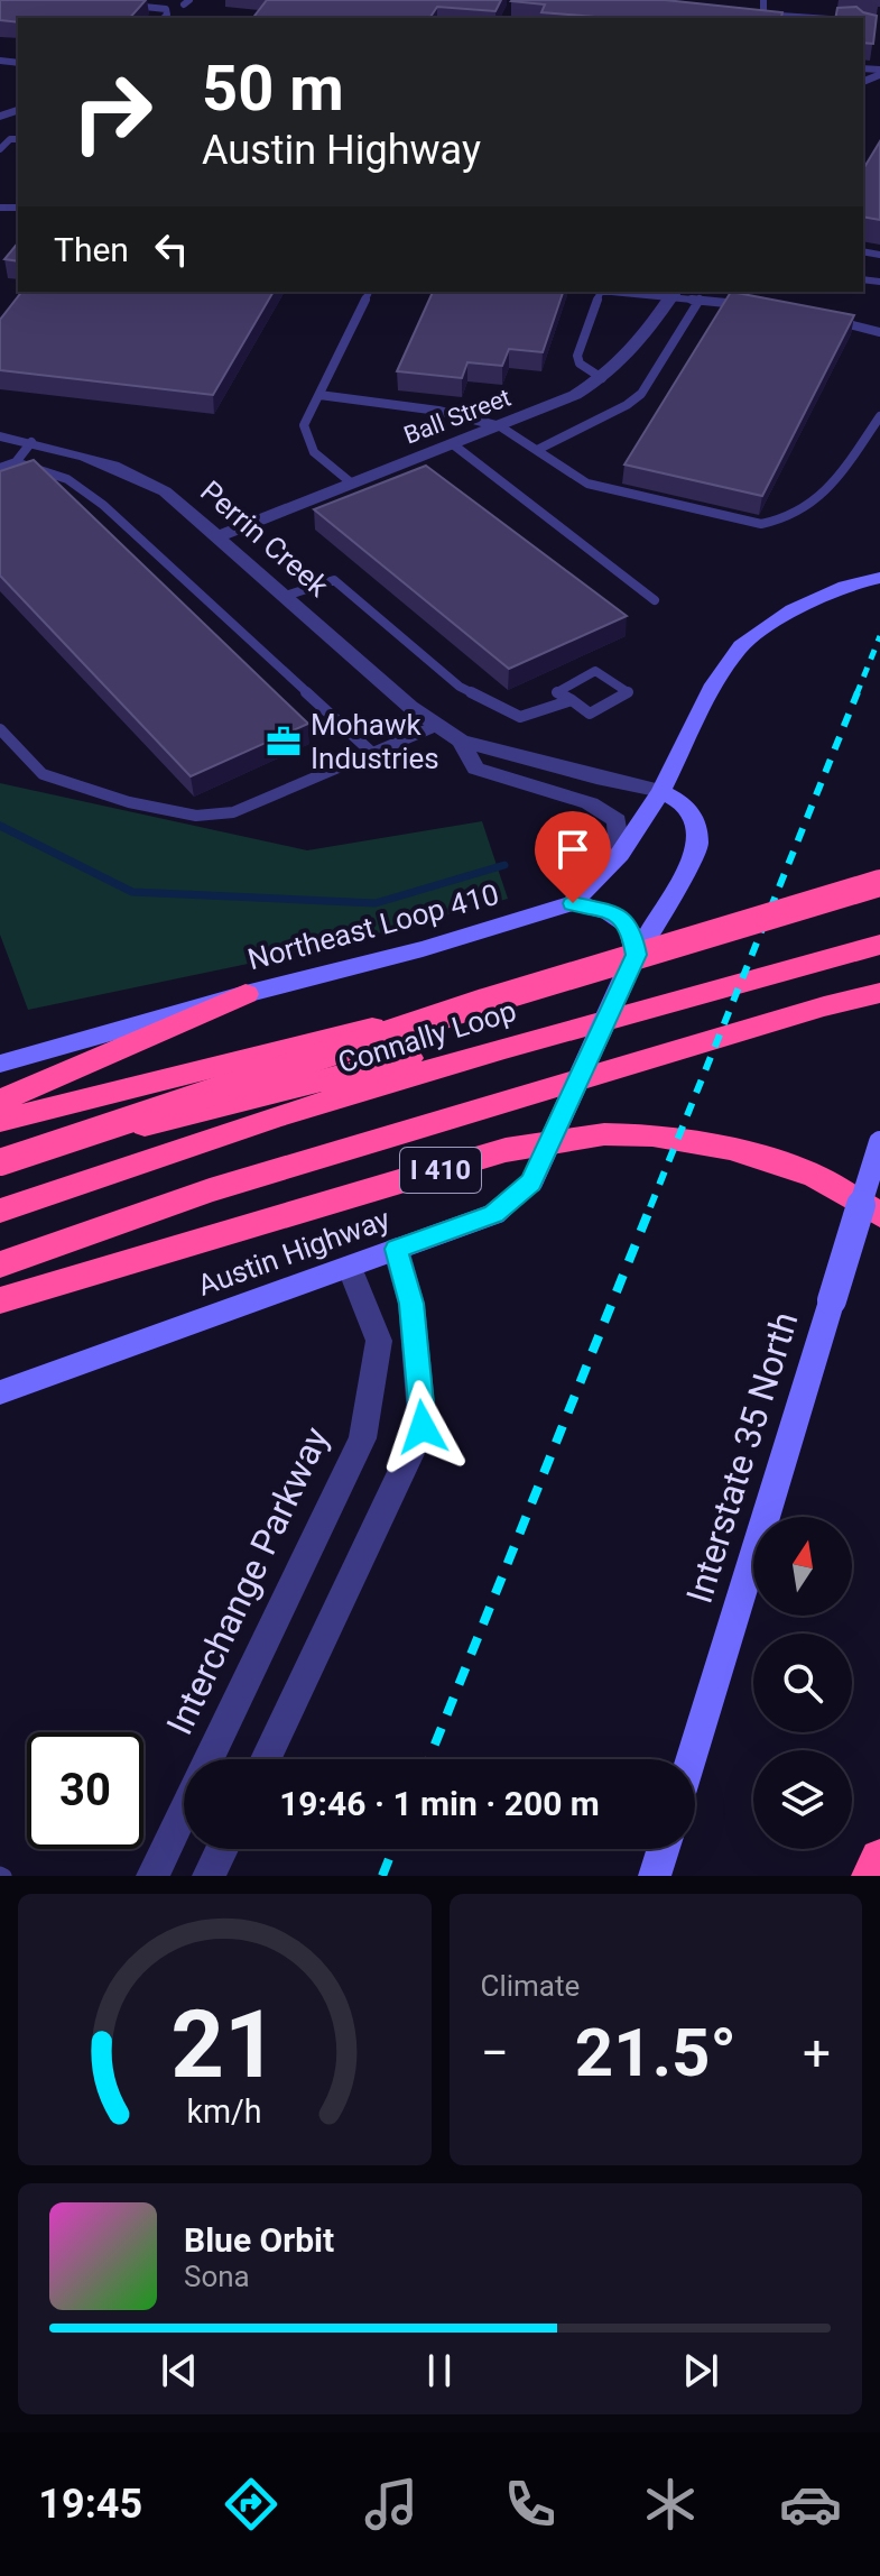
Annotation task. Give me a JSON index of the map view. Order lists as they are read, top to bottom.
{
  "streets": {
    "highway": ["Connally Loop", "I 410"],
    "main road": ["Northeast Loop 410", "Austin Highway", "Interstate 35 North"],
    "street": ["Ball Street", "Perrin Creek", "Interchange Parkway"]
  },
  "crossings": [
    ["Ball Street", "Perrin Creek"],
    ["Perrin Creek", "Northeast Loop 410"],
    ["Perrin Creek", "Austin Highway"],
    ["Northeast Loop 410", "Austin Highway"],
    ["Austin Highway", "Interchange Parkway"]
  ],
  "places": {
    "office": ["Mohawk Industries"]
  },
  "north": "top",
  "page": {
    "turn": ["50 m", "Austin Highway"],
    "then": "Then",
    "limit": "30",
    "trip": "19:46 · 1 min · 200 m",
    "tile": "Climate",
    "heat": ["−", "21.5°", "+"],
    "song": ["Blue Orbit", "Sona"],
    "tabs": "19:45",
    "gauge": ["21", "km/h"]
  }
}
